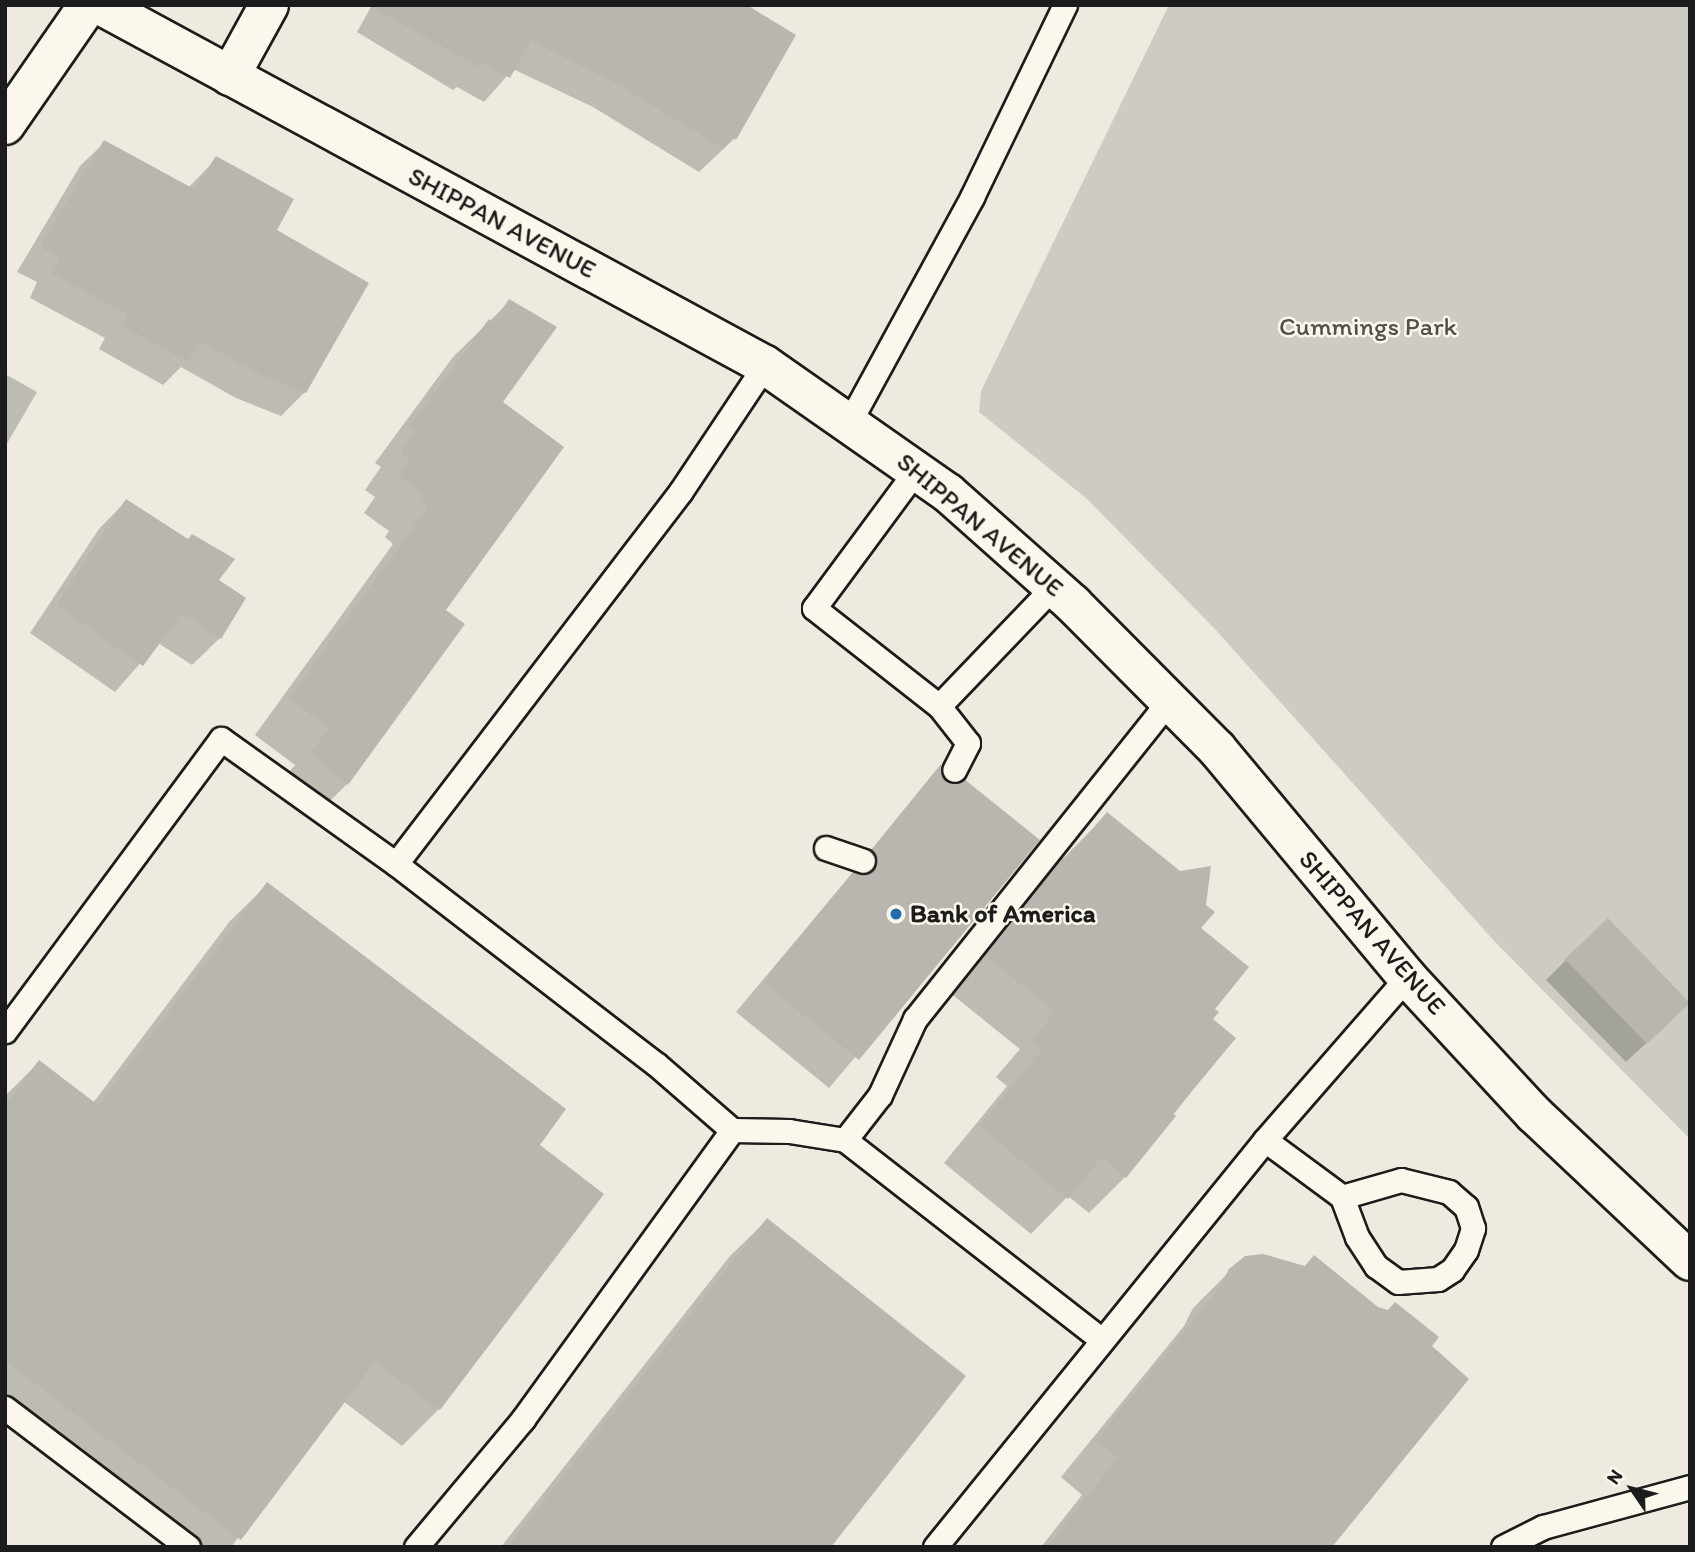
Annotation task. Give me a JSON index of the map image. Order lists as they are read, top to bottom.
{
  "streets": {
    "street": ["SHIPPAN AVENUE"]
  },
  "parks": ["Cummings Park"],
  "places": ["Bank of America"],
  "north": "top left"
}
